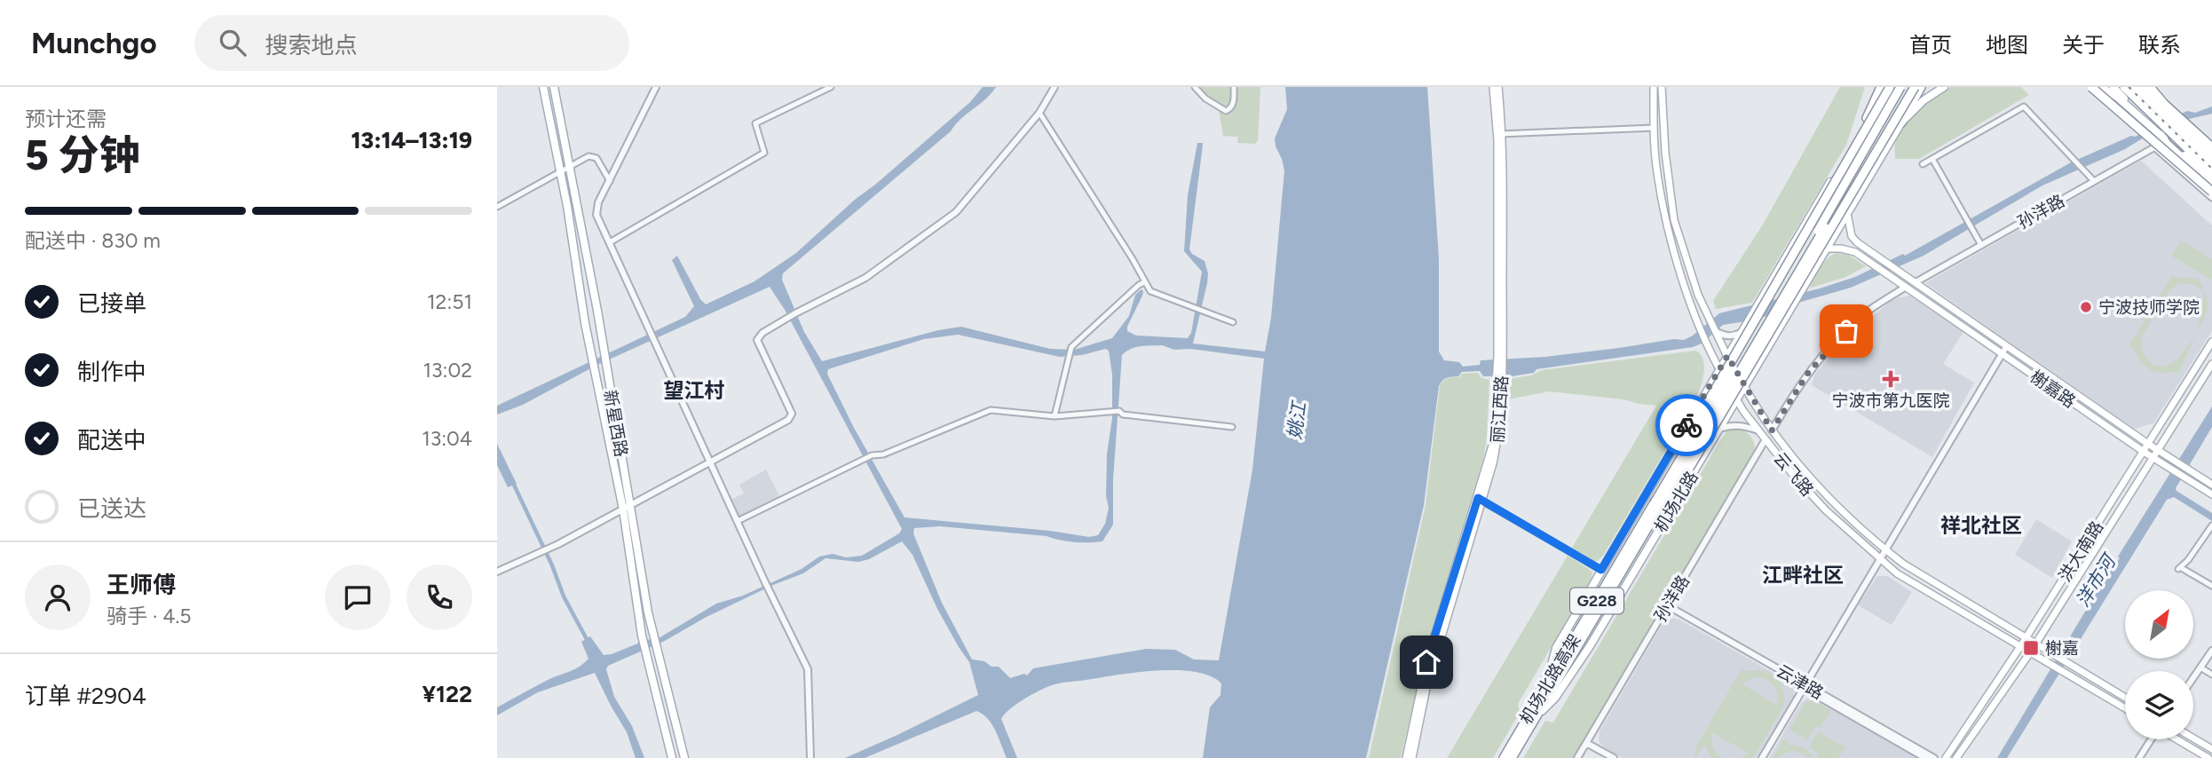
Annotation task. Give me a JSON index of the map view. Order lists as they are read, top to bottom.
{
  "streets": {
    "highway": ["机场北路", "G228", "机场北路高架"],
    "main road": [
      "榭嘉路",
      "丽江西路",
      "新星西路",
      "云飞路",
      "洪大南路"
    ],
    "street": ["孙洋路", "云津路"]
  },
  "crossings": [
    ["孙洋路", "榭嘉路"],
    ["孙洋路", "云飞路"],
    ["孙洋路", "云津路"],
    ["榭嘉路", "机场北路"],
    ["榭嘉路", "洪大南路"],
    ["云飞路", "机场北路"],
    ["云飞路", "洪大南路"],
    ["机场北路", "G228"],
    ["机场北路", "机场北路高架"]
  ],
  "districts": ["望江村", "祥北社区", "江畔社区"],
  "water": ["姚江", "洋市河"],
  "places": {
    "other": ["宁波技师学院"],
    "health": ["宁波市第九医院"],
    "transit": ["榭嘉"]
  },
  "north": "top right",
  "page": {
    "header": "Munchgo",
    "search": "搜索地点",
    "nav": [
      "首页",
      "地图",
      "关于",
      "联系"
    ],
    "heading": ["5 分钟", "预计还需", "13:14–13:19"],
    "panel": [
      "王师傅",
      "骑手 · 4.5",
      "订单 #2904",
      "¥122"
    ],
    "bar": "配送中 · 830 m",
    "list": [
      ["已接单", "12:51"],
      ["制作中", "13:02"],
      ["配送中", "13:04"],
      "已送达"
    ]
  }
}
